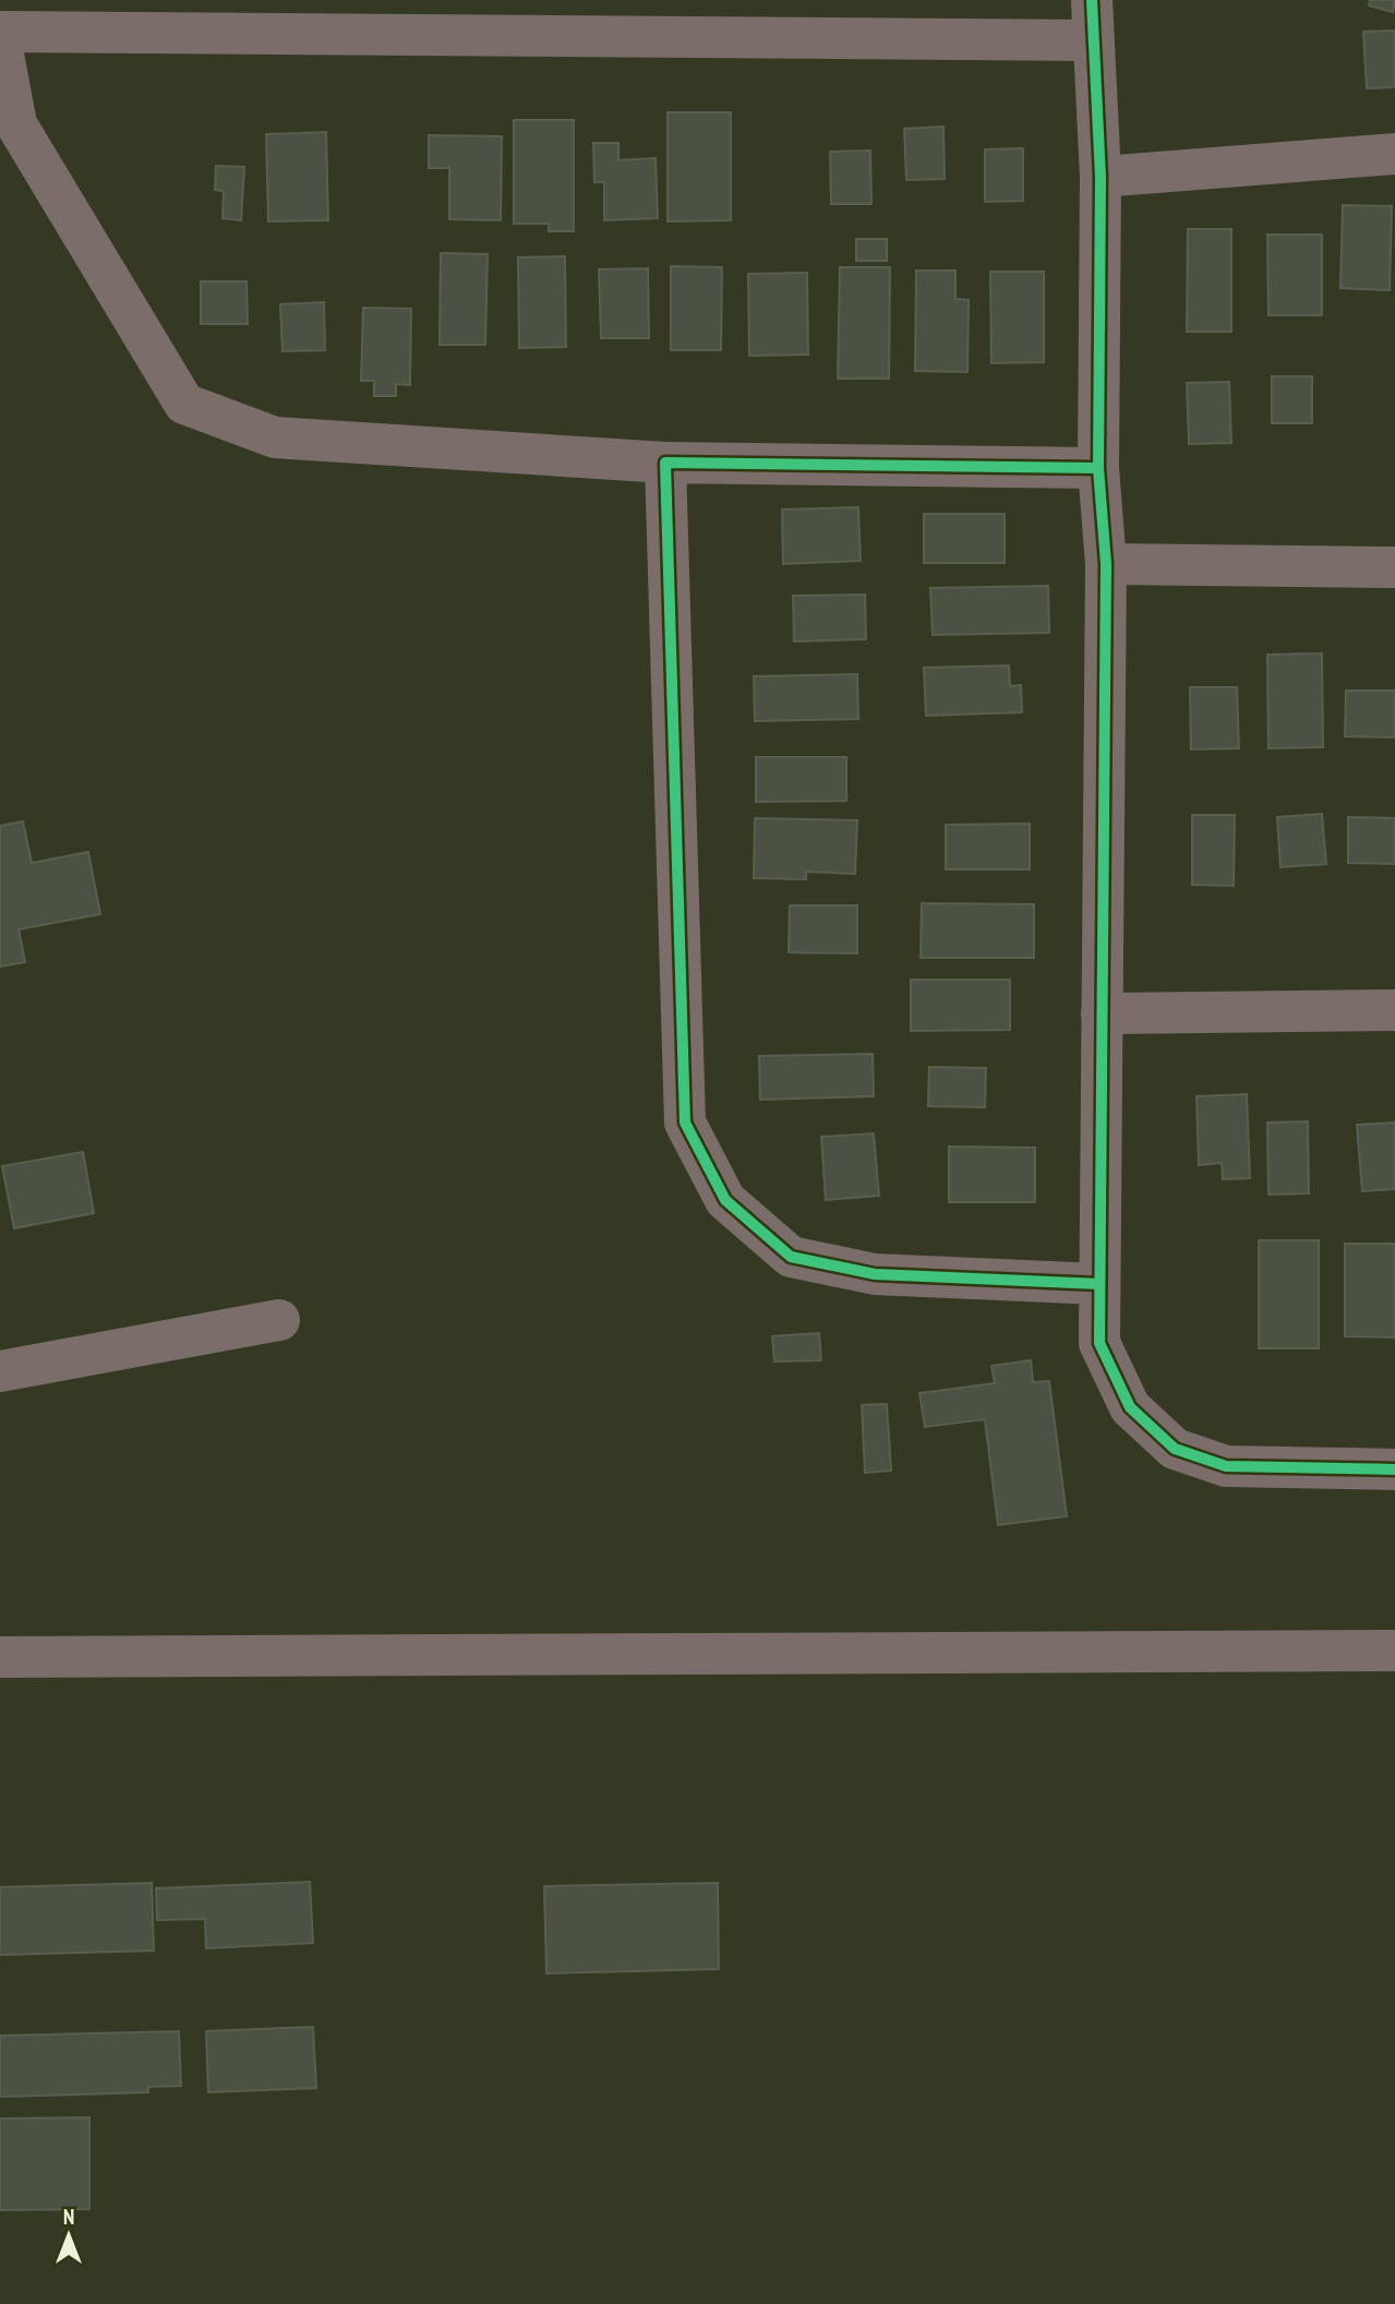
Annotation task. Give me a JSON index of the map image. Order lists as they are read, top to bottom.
{
  "north": "top"
}
